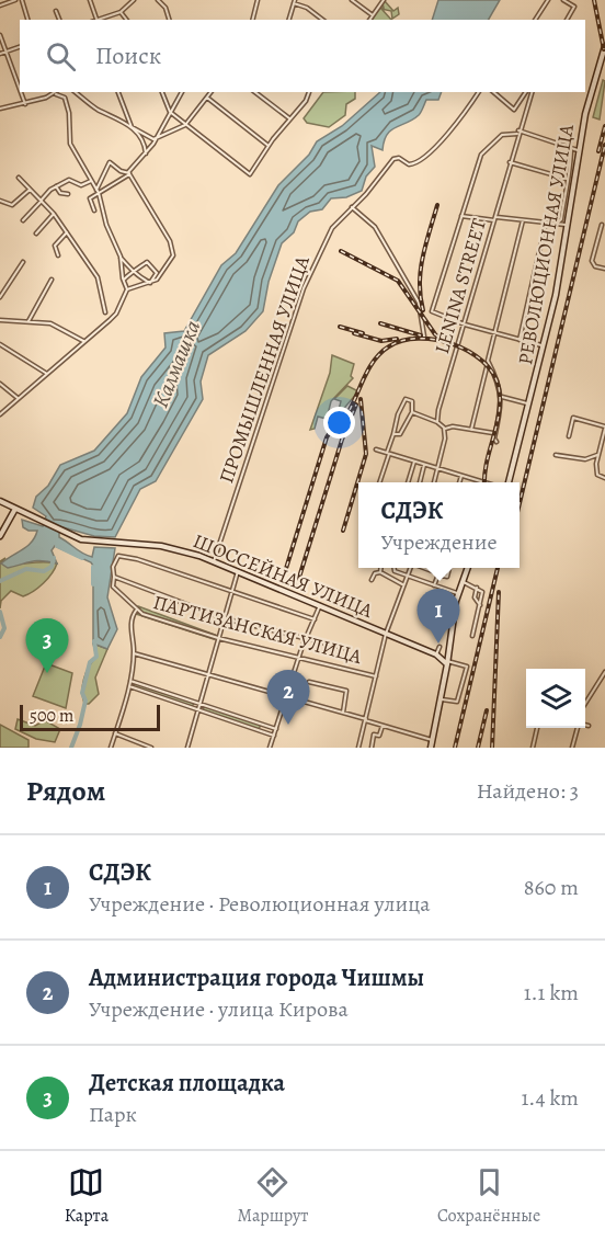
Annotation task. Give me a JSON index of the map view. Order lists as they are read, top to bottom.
{
  "streets": {
    "main road": ["РЕВОЛЮЦИОННАЯ УЛИЦА", "ШОССЕЙНАЯ УЛИЦА"],
    "street": ["LENINA STREET", "ПРОМЫШЛЕННАЯ УЛИЦА", "ПАРТИЗАНСКАЯ УЛИЦА"]
  },
  "crossings": [
    ["ПРОМЫШЛЕННАЯ УЛИЦА", "ШОССЕЙНАЯ УЛИЦА"],
    ["ШОССЕЙНАЯ УЛИЦА", "ПАРТИЗАНСКАЯ УЛИЦА"]
  ],
  "water": ["Калмашка"],
  "scale_bar": "500 m",
  "page": {
    "search": "Поиск",
    "popup": ["СДЭК", "Учреждение"],
    "pins": ["1", "3", "2"],
    "scale": "500 m",
    "heading": ["Рядом", "Найдено: 3"],
    "list": [
      {
        "mark": "1",
        "name": "СДЭК",
        "note": "Учреждение · Революционная улица",
        "value": "860 m"
      },
      {
        "mark": "2",
        "name": "Администрация города Чишмы",
        "note": "Учреждение · улица Кирова",
        "value": "1.1 km"
      },
      {
        "mark": "3",
        "name": "Детская площадка",
        "note": "Парк",
        "value": "1.4 km"
      }
    ],
    "nav": ["Карта", "Маршрут", "Сохранённые"]
  }
}
